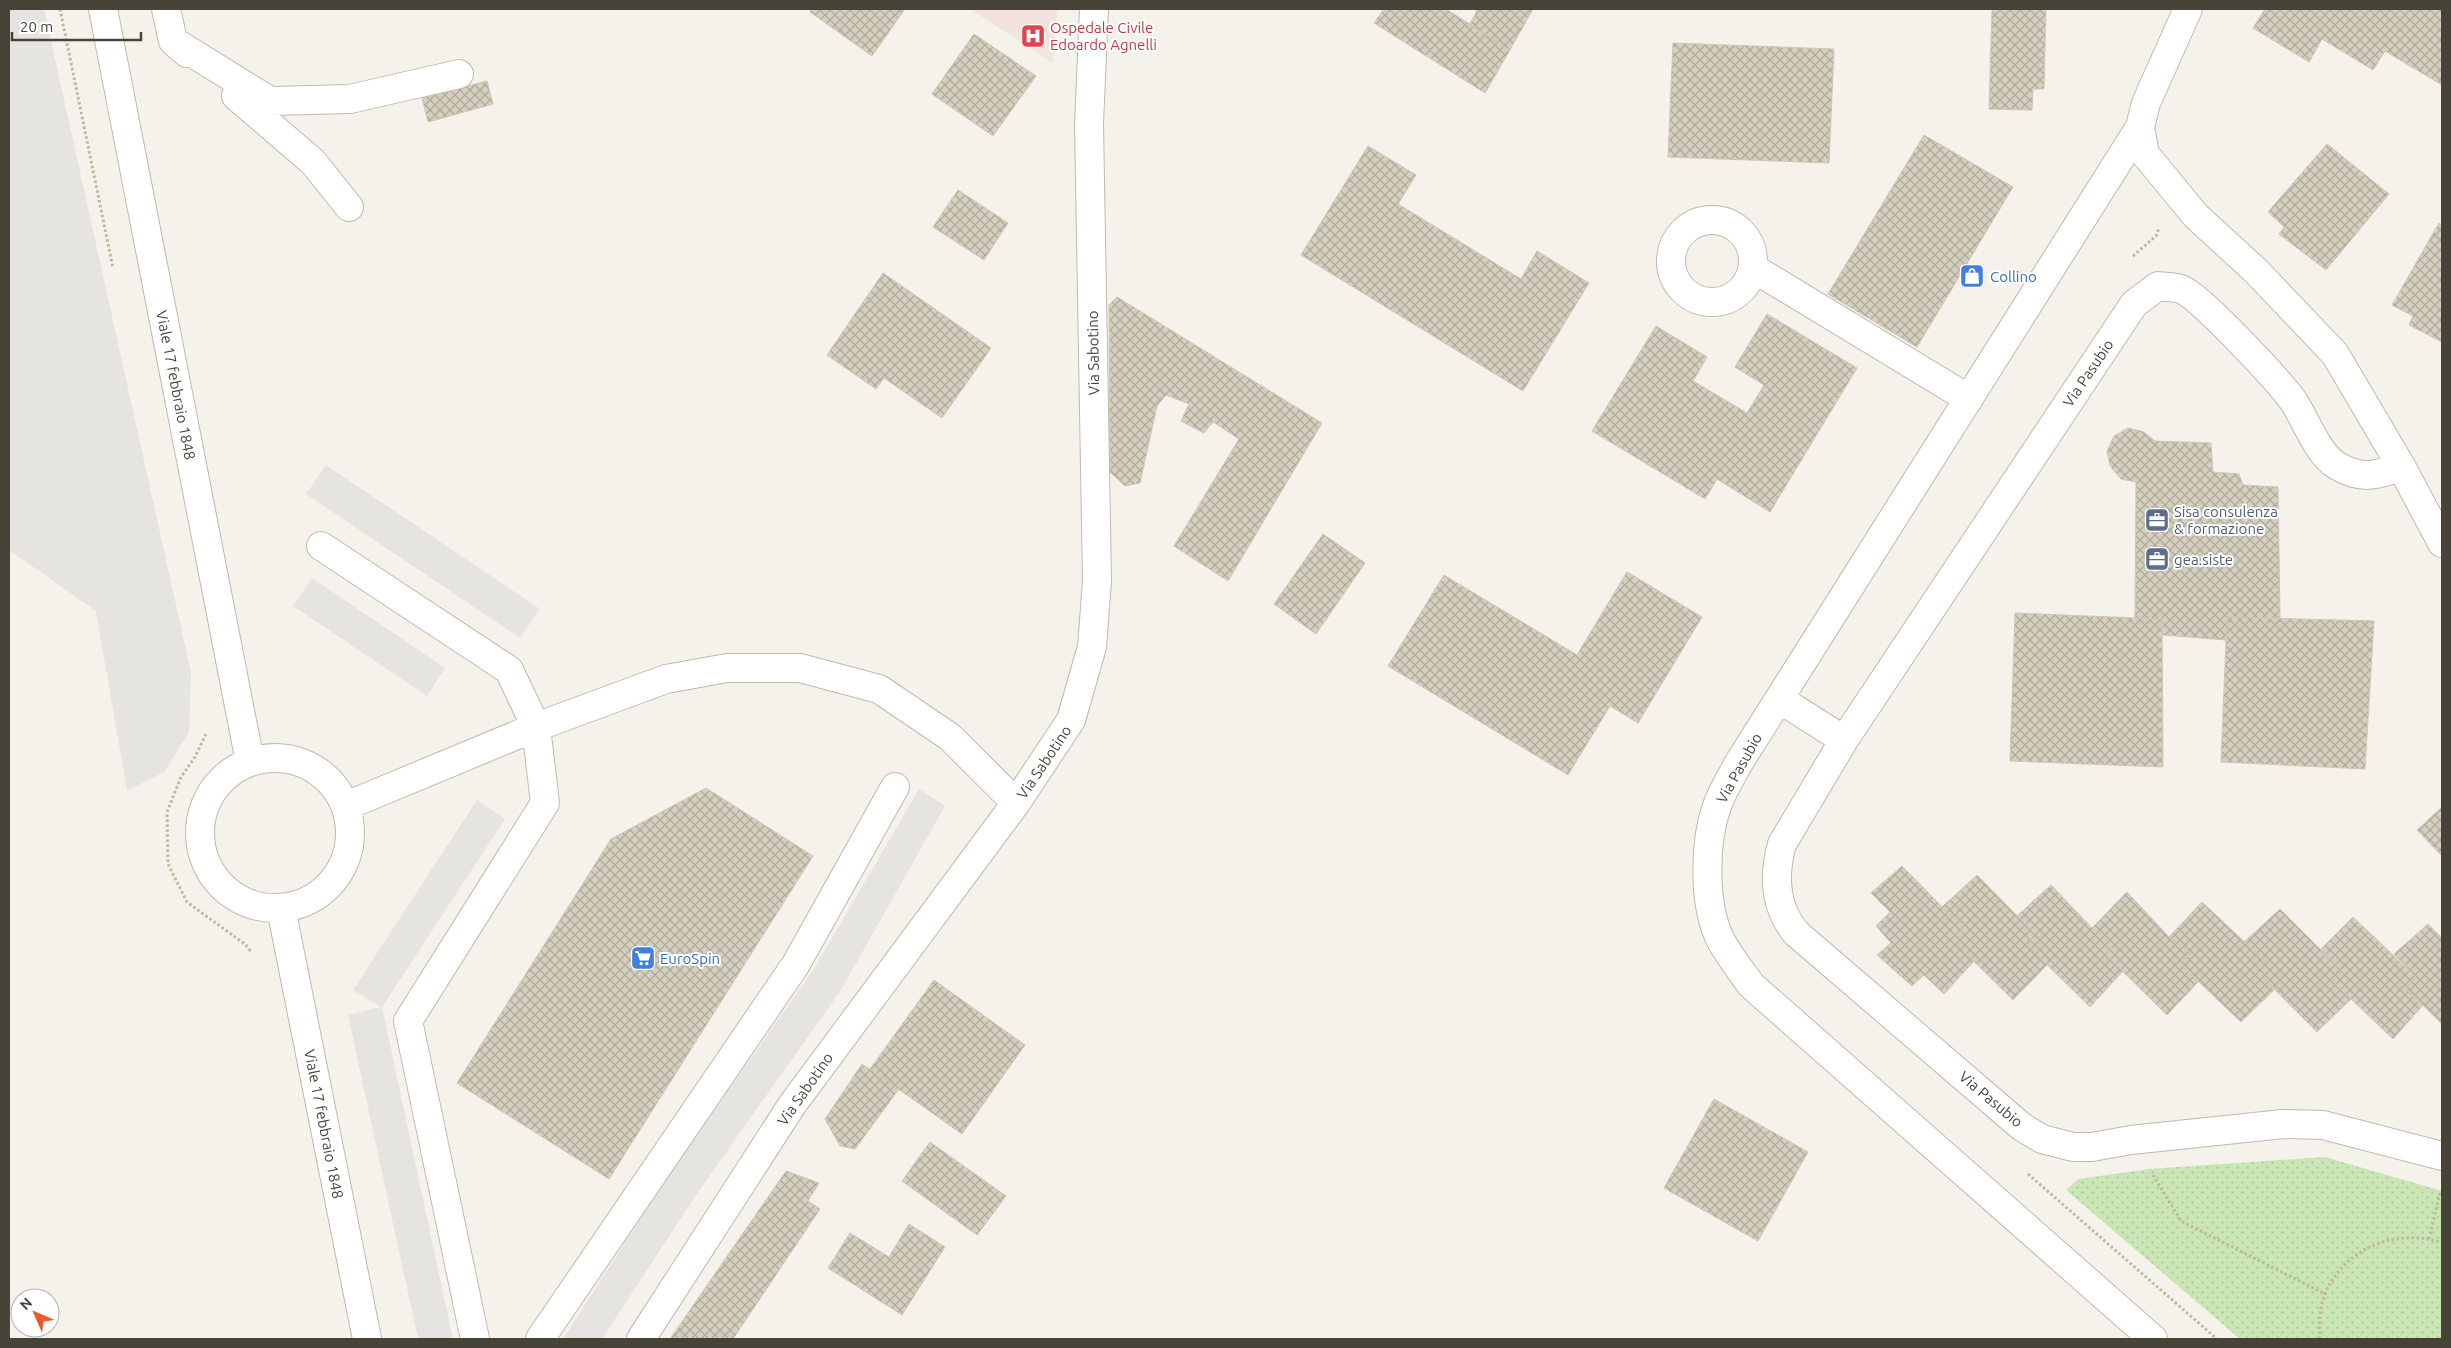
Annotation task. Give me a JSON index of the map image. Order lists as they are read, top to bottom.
{
  "streets": {
    "street": ["Via Sabotino", "Via Pasubio", "Viale 17 febbraio 1848"]
  },
  "places": {
    "hospital": ["Ospedale Civile Edoardo Agnelli"],
    "shop": ["Collino"],
    "office": ["Sisa consulenza & formazione", "gea.siste"],
    "supermarket": ["EuroSpin"]
  },
  "scale_bar": "20 m",
  "north": "top left"
}
